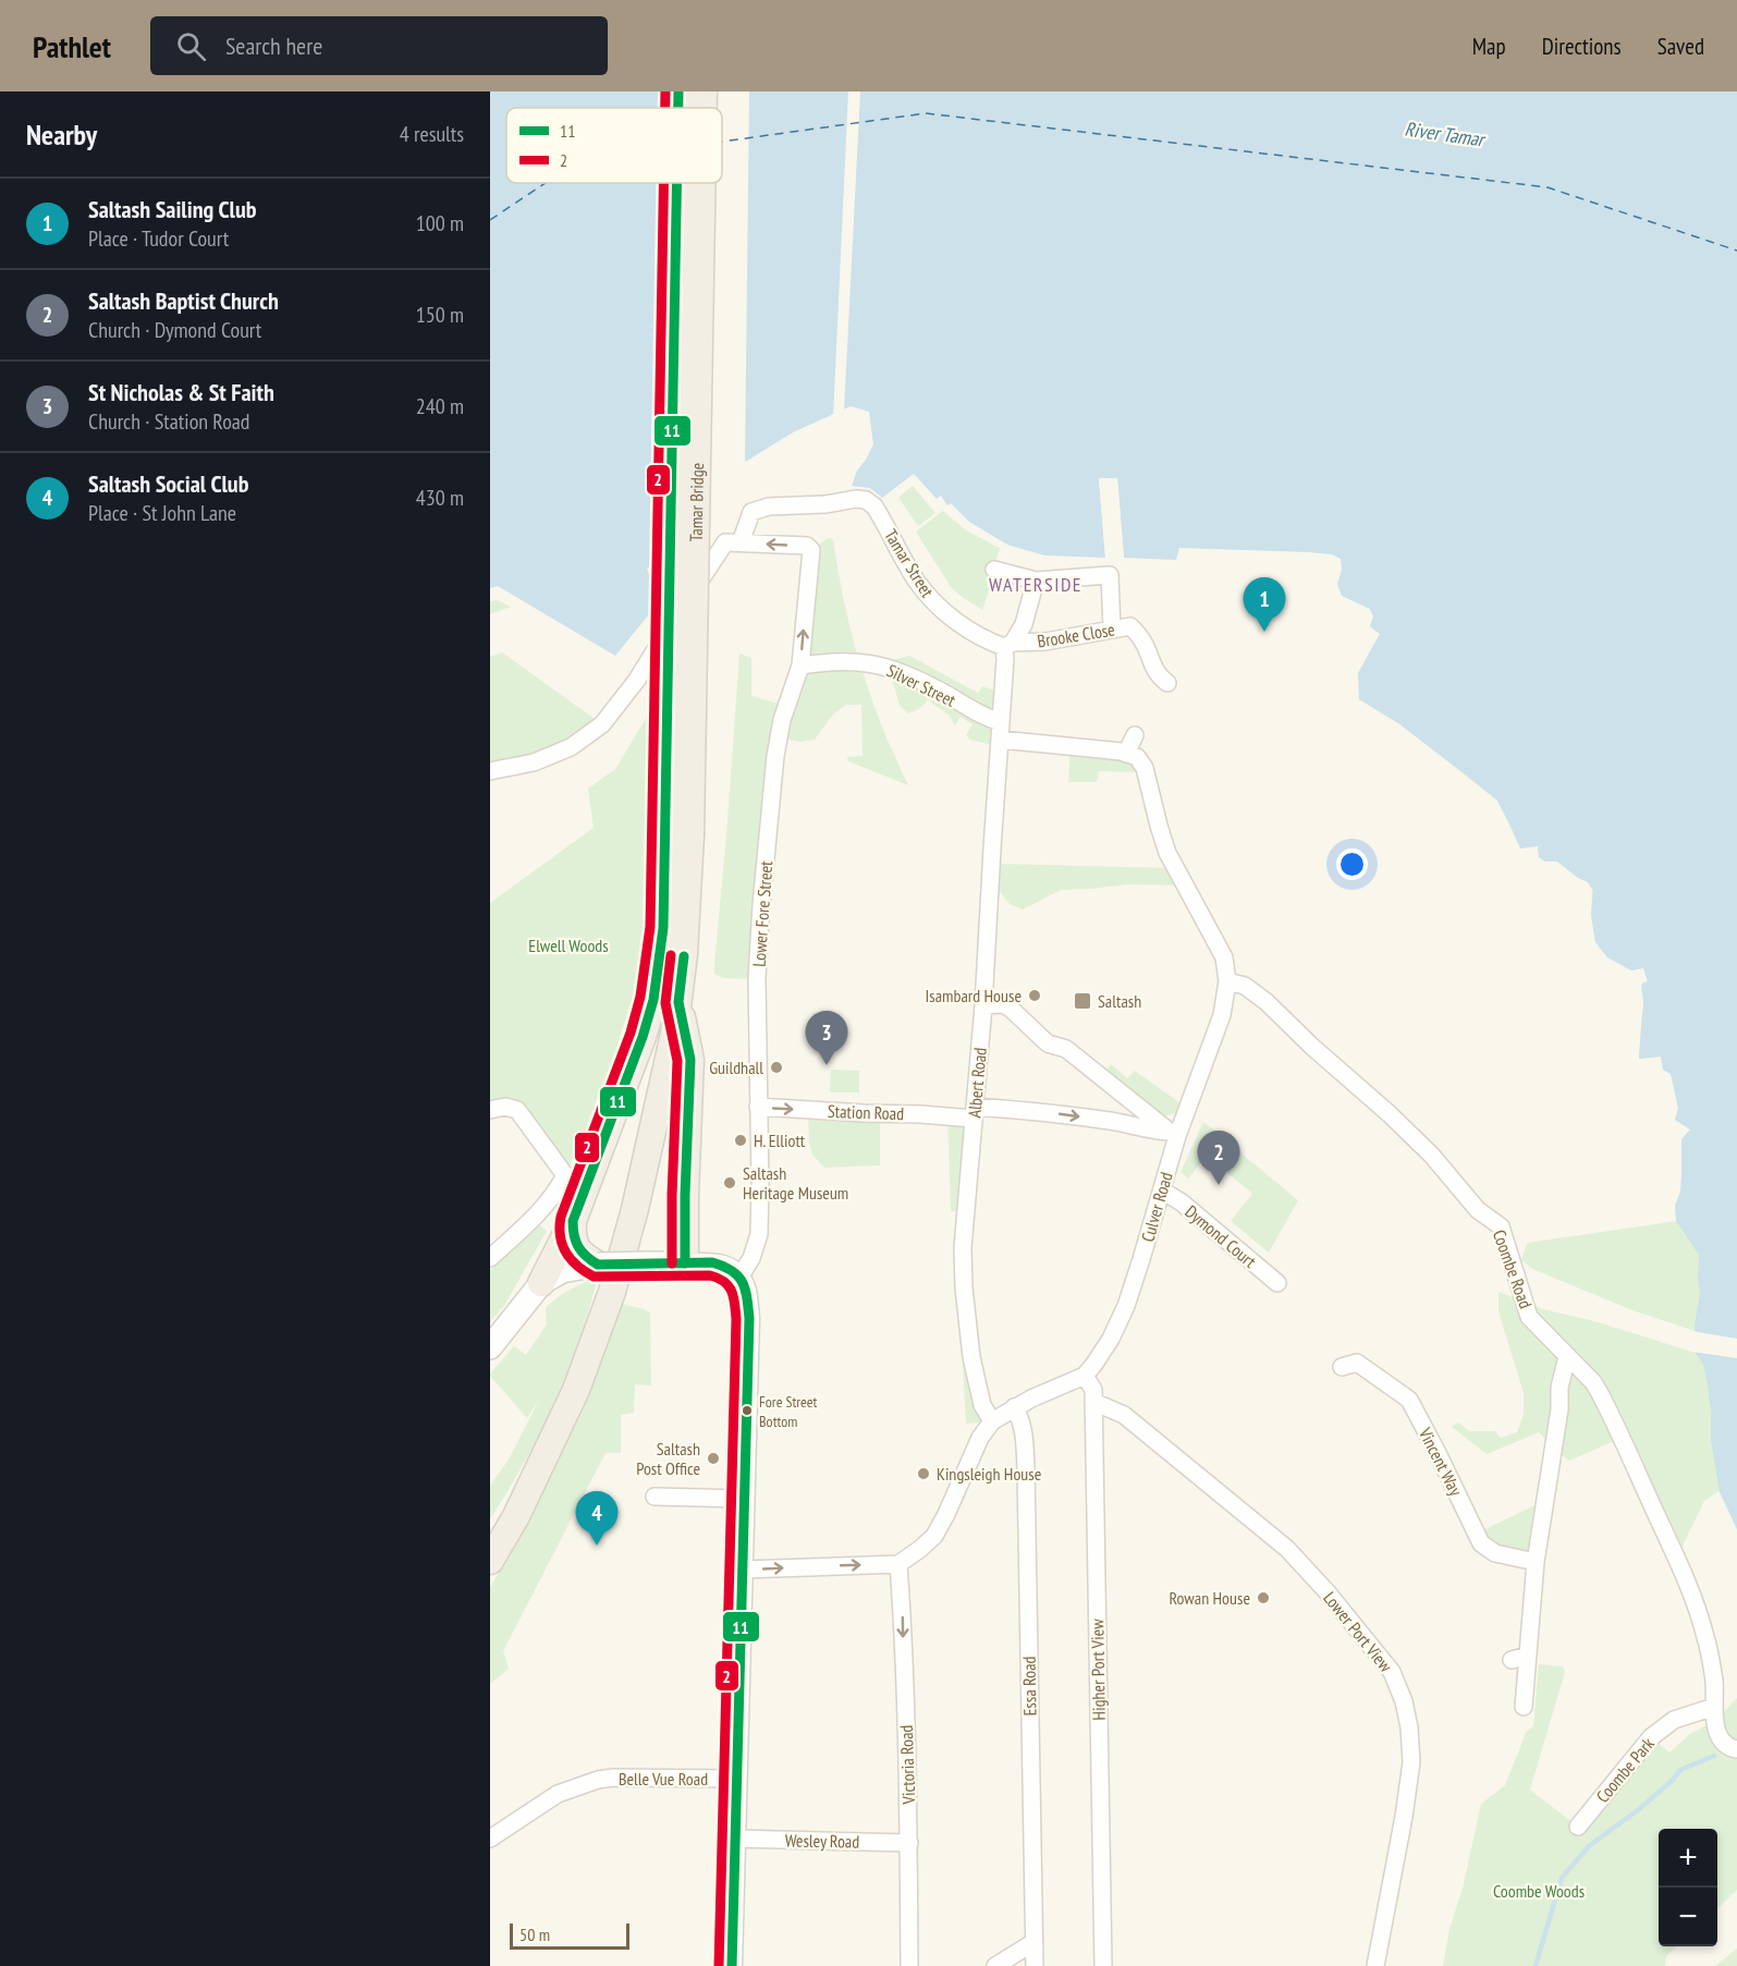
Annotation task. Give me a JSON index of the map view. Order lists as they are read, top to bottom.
{
  "streets": {
    "highway": ["Tamar Bridge"],
    "street": [
      "Tamar Street",
      "Brooke Close",
      "Silver Street",
      "Lower Fore Street",
      "Albert Road",
      "Station Road",
      "Culver Road",
      "Dymond Court",
      "Coombe Road",
      "Vincent Way",
      "Lower Port View",
      "Higher Port View",
      "Essa Road",
      "Victoria Road",
      "Coombe Park",
      "Belle Vue Road",
      "Wesley Road"
    ]
  },
  "crossings": [
    ["Tamar Street", "Brooke Close"],
    ["Tamar Street", "Lower Fore Street"],
    ["Silver Street", "Lower Fore Street"],
    ["Lower Fore Street", "Station Road"],
    ["Albert Road", "Station Road"],
    ["Albert Road", "Culver Road"],
    ["Station Road", "Culver Road"],
    ["Culver Road", "Dymond Court"],
    ["Culver Road", "Coombe Road"],
    ["Culver Road", "Higher Port View"],
    ["Culver Road", "Essa Road"],
    ["Culver Road", "Victoria Road"],
    ["Coombe Road", "Coombe Park"],
    ["Lower Port View", "Higher Port View"],
    ["Victoria Road", "Wesley Road"]
  ],
  "one_way": ["Station Road", "Victoria Road"],
  "districts": ["WATERSIDE"],
  "water": ["River Tamar"],
  "parks": ["Elwell Woods", "Coombe Woods"],
  "places": {
    "other": [
      "Isambard House",
      "Guildhall",
      "H. Elliott",
      "Saltash Heritage Museum",
      "Fore Street Bottom",
      "Saltash Post Office",
      "Kingsleigh House",
      "Rowan House"
    ],
    "transit": ["Saltash"]
  },
  "lines": ["transit line 11", "transit line 2"],
  "legend": ["11", "2"],
  "scale_bar": "50 m",
  "page": {
    "header": "Pathlet",
    "search": "Search here",
    "nav": ["Map", "Directions", "Saved"],
    "heading": ["Nearby", "4 results"],
    "list": [
      {
        "mark": "1",
        "name": "Saltash Sailing Club",
        "note": "Place · Tudor Court",
        "value": "100 m"
      },
      {
        "mark": "2",
        "name": "Saltash Baptist Church",
        "note": "Church · Dymond Court",
        "value": "150 m"
      },
      {
        "mark": "3",
        "name": "St Nicholas & St Faith",
        "note": "Church · Station Road",
        "value": "240 m"
      },
      {
        "mark": "4",
        "name": "Saltash Social Club",
        "note": "Place · St John Lane",
        "value": "430 m"
      }
    ],
    "pins": [
      "1",
      "3",
      "2",
      "4"
    ],
    "map_buttons": ["+", "−"],
    "scale": "50 m"
  }
}
